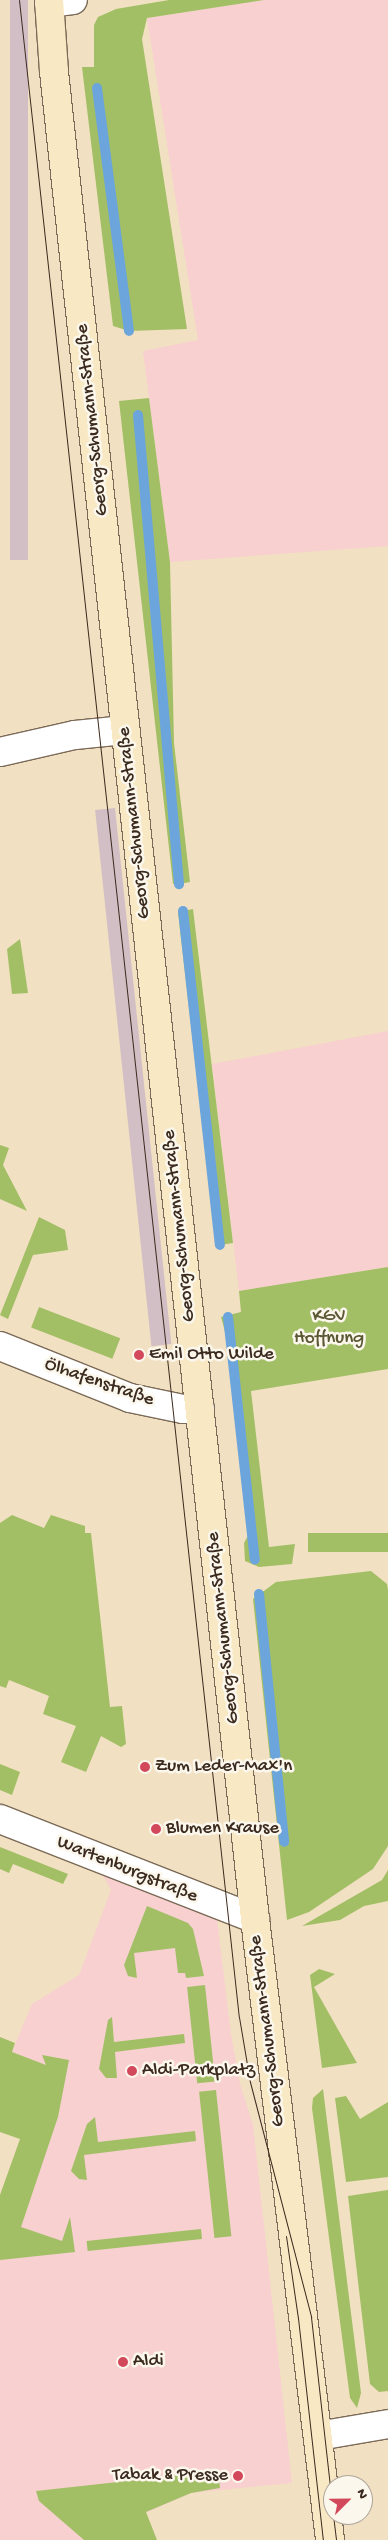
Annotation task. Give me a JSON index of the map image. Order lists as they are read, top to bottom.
{
  "streets": {
    "street": ["Georg-Schumann-Straße", "Ölhafenstraße", "Wartenburgstraße"]
  },
  "crossings": [
    ["Georg-Schumann-Straße", "Ölhafenstraße"],
    ["Georg-Schumann-Straße", "Wartenburgstraße"]
  ],
  "parks": ["KGV Hoffnung"],
  "places": [
    "Emil Otto Wilde",
    "Zum Leder-Max'n",
    "Blumen Krause",
    "Aldi-Parkplatz",
    "Aldi",
    "Tabak & Presse"
  ],
  "north": "top right"
}
